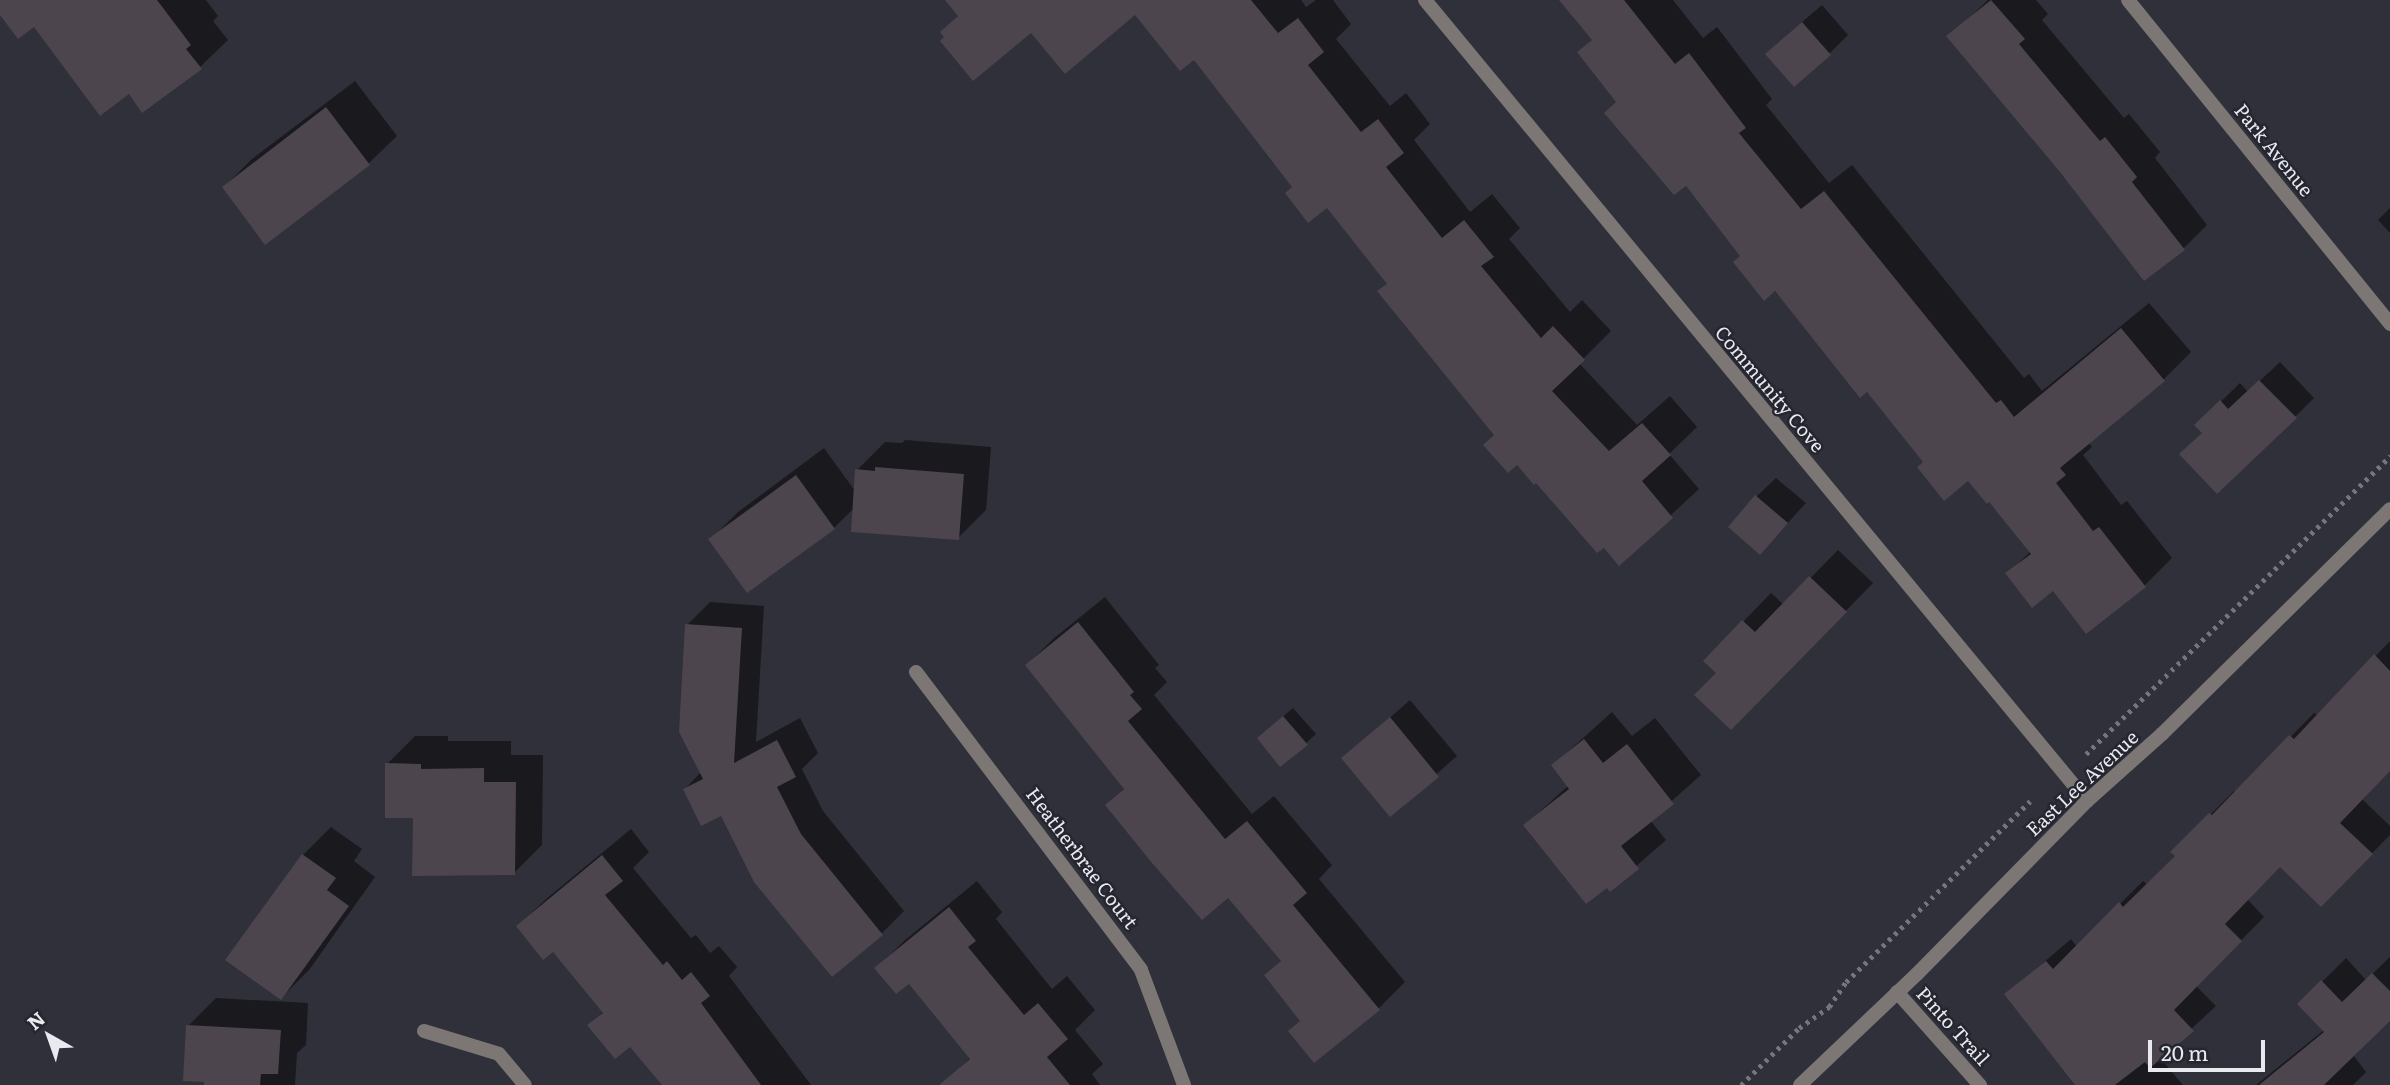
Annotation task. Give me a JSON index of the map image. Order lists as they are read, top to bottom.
{
  "streets": {
    "street": [
      "Park Avenue",
      "Community Cove",
      "East Lee Avenue",
      "Heatherbrae Court",
      "Pinto Trail"
    ]
  },
  "crossings": [
    ["Community Cove", "East Lee Avenue"],
    ["East Lee Avenue", "Pinto Trail"]
  ],
  "scale_bar": "20 m",
  "north": "top left"
}
